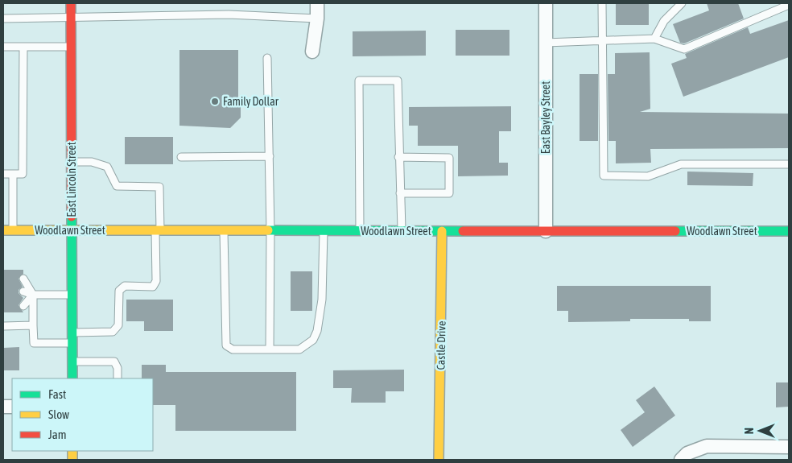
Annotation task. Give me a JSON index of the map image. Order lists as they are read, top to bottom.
{
  "streets": {
    "street": [
      "East Bayley Street",
      "East Lincoln Street",
      "Woodlawn Street",
      "Castle Drive"
    ]
  },
  "crossings": [
    ["East Bayley Street", "Woodlawn Street"],
    ["East Lincoln Street", "Woodlawn Street"],
    ["Woodlawn Street", "Castle Drive"]
  ],
  "places": ["Family Dollar"],
  "legend": ["Fast", "Slow", "Jam"],
  "north": "left"
}
